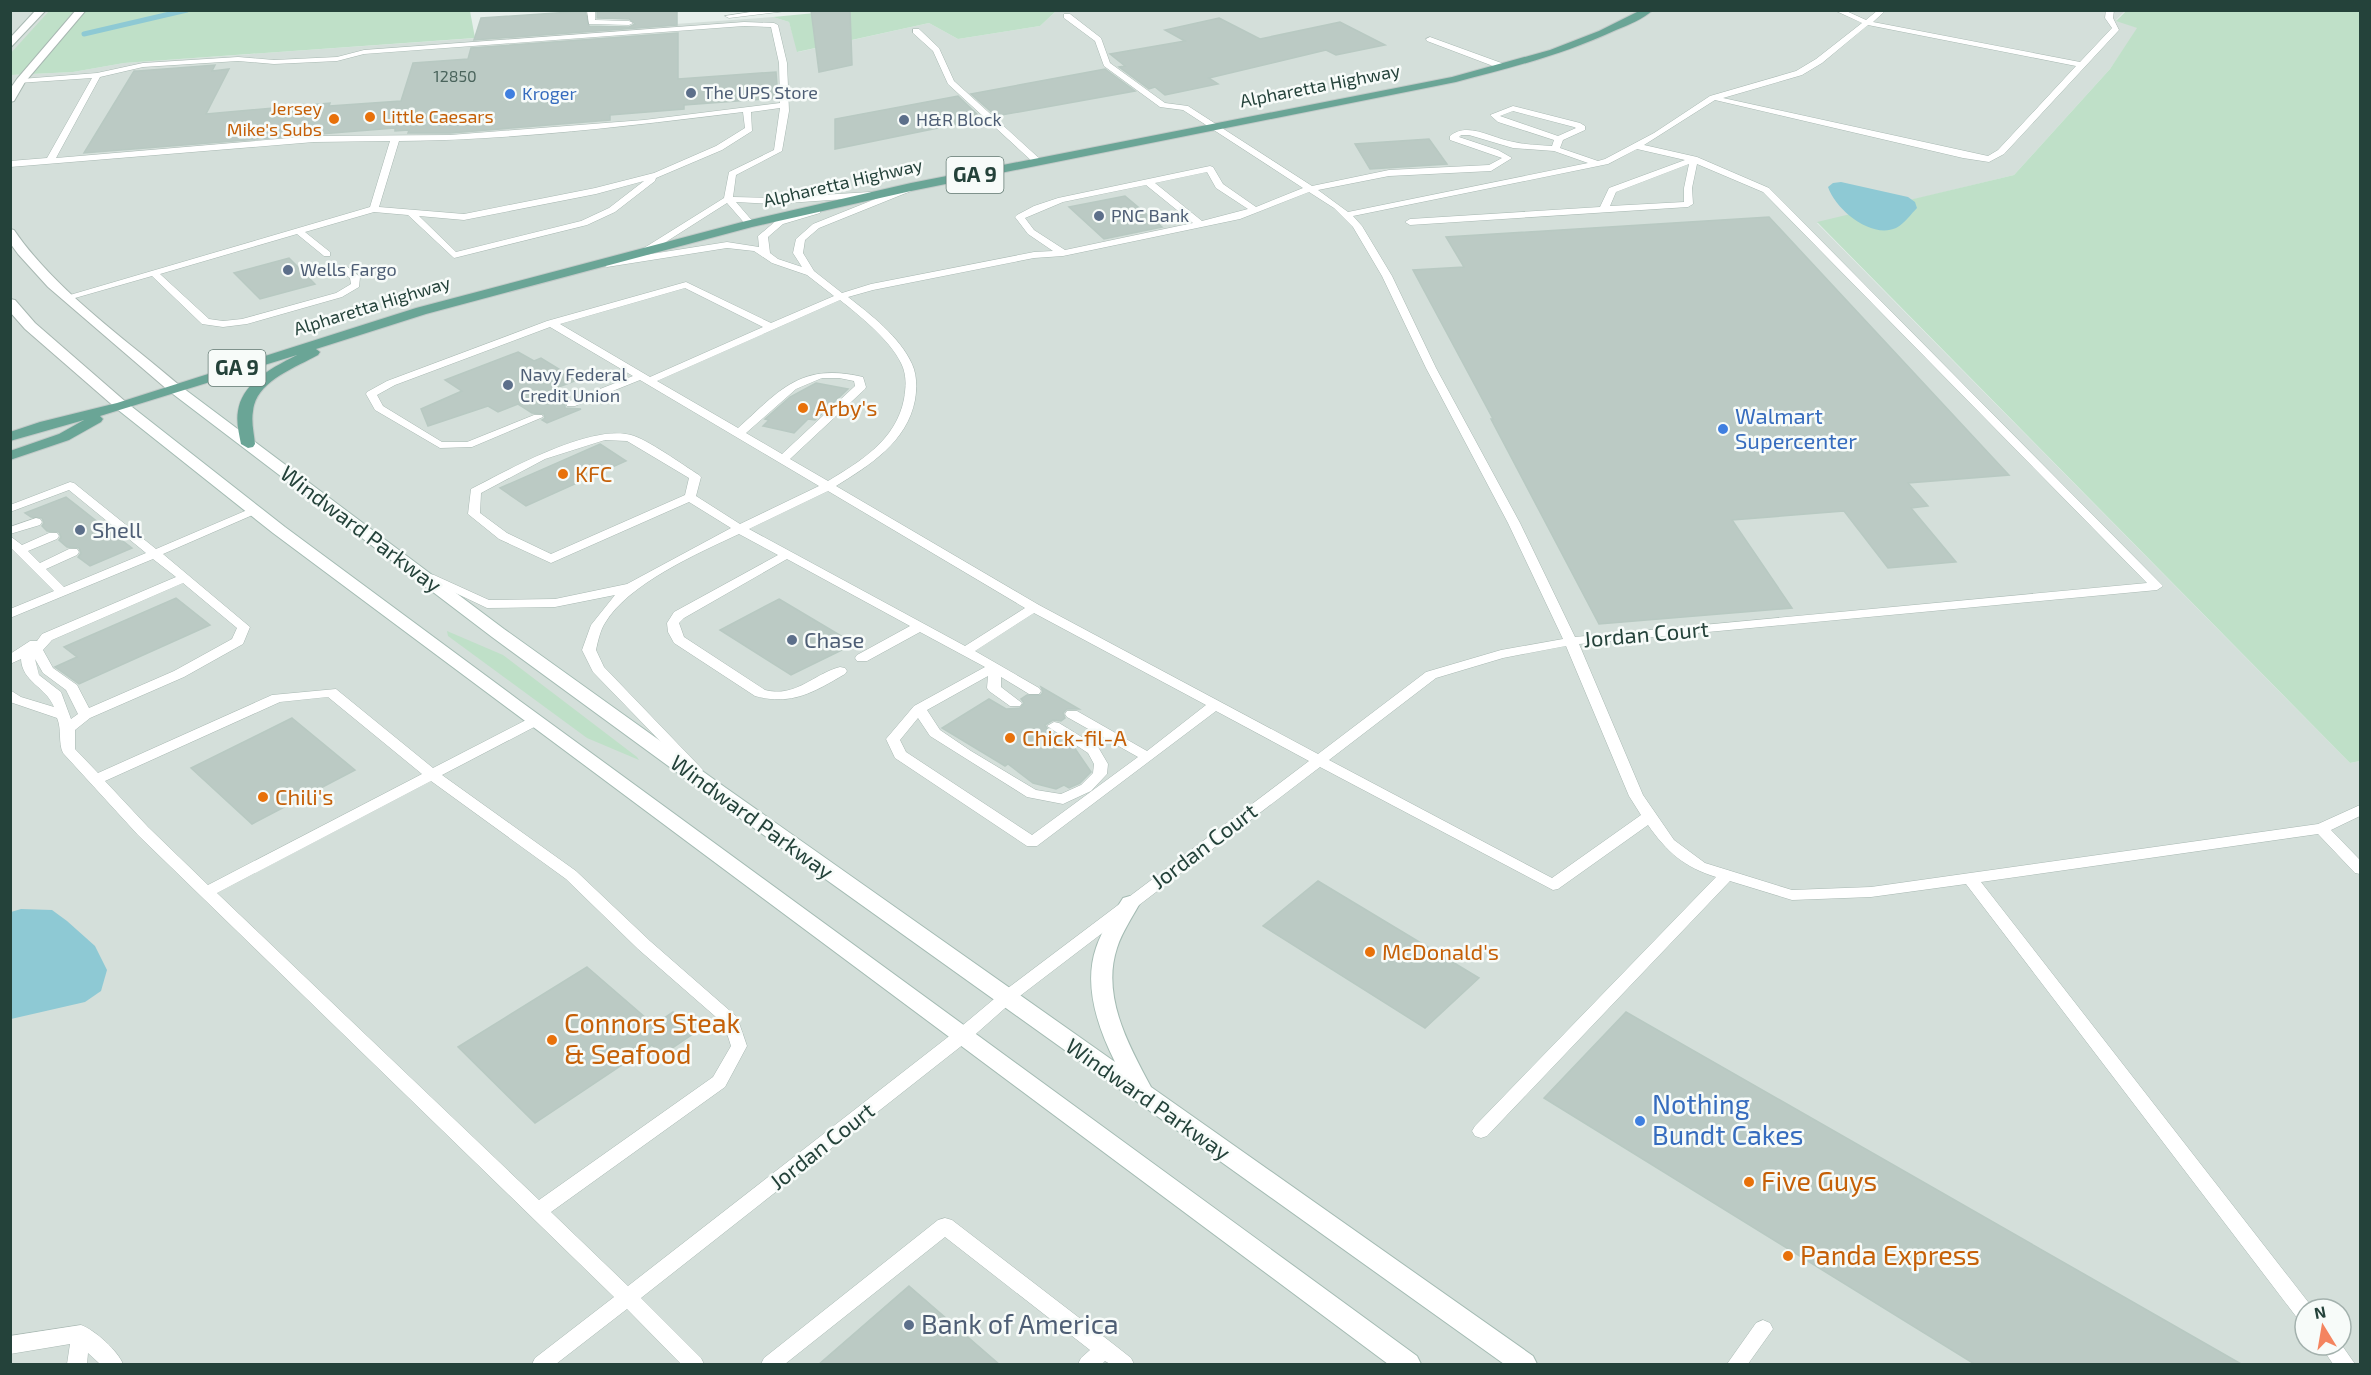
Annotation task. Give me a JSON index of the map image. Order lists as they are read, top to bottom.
{
  "streets": {
    "main road": ["Alpharetta Highway", "GA 9", "Windward Parkway"],
    "lane": ["Jordan Court"]
  },
  "crossings": [
    ["Alpharetta Highway", "GA 9"],
    ["Alpharetta Highway", "Windward Parkway"],
    ["Windward Parkway", "Jordan Court"]
  ],
  "places": [
    "The UPS Store",
    "Kroger",
    "Little Caesars",
    "Jersey Mike's Subs",
    "H&R Block",
    "PNC Bank",
    "Wells Fargo",
    "Navy Federal Credit Union",
    "Arby's",
    "Walmart Supercenter",
    "KFC",
    "Shell",
    "Chase",
    "Chick-fil-A",
    "Chili's",
    "McDonald's",
    "Connors Steak & Seafood",
    "Nothing Bundt Cakes",
    "Five Guys",
    "Panda Express",
    "Bank of America"
  ],
  "house_numbers": ["12850"],
  "north": "top"
}
